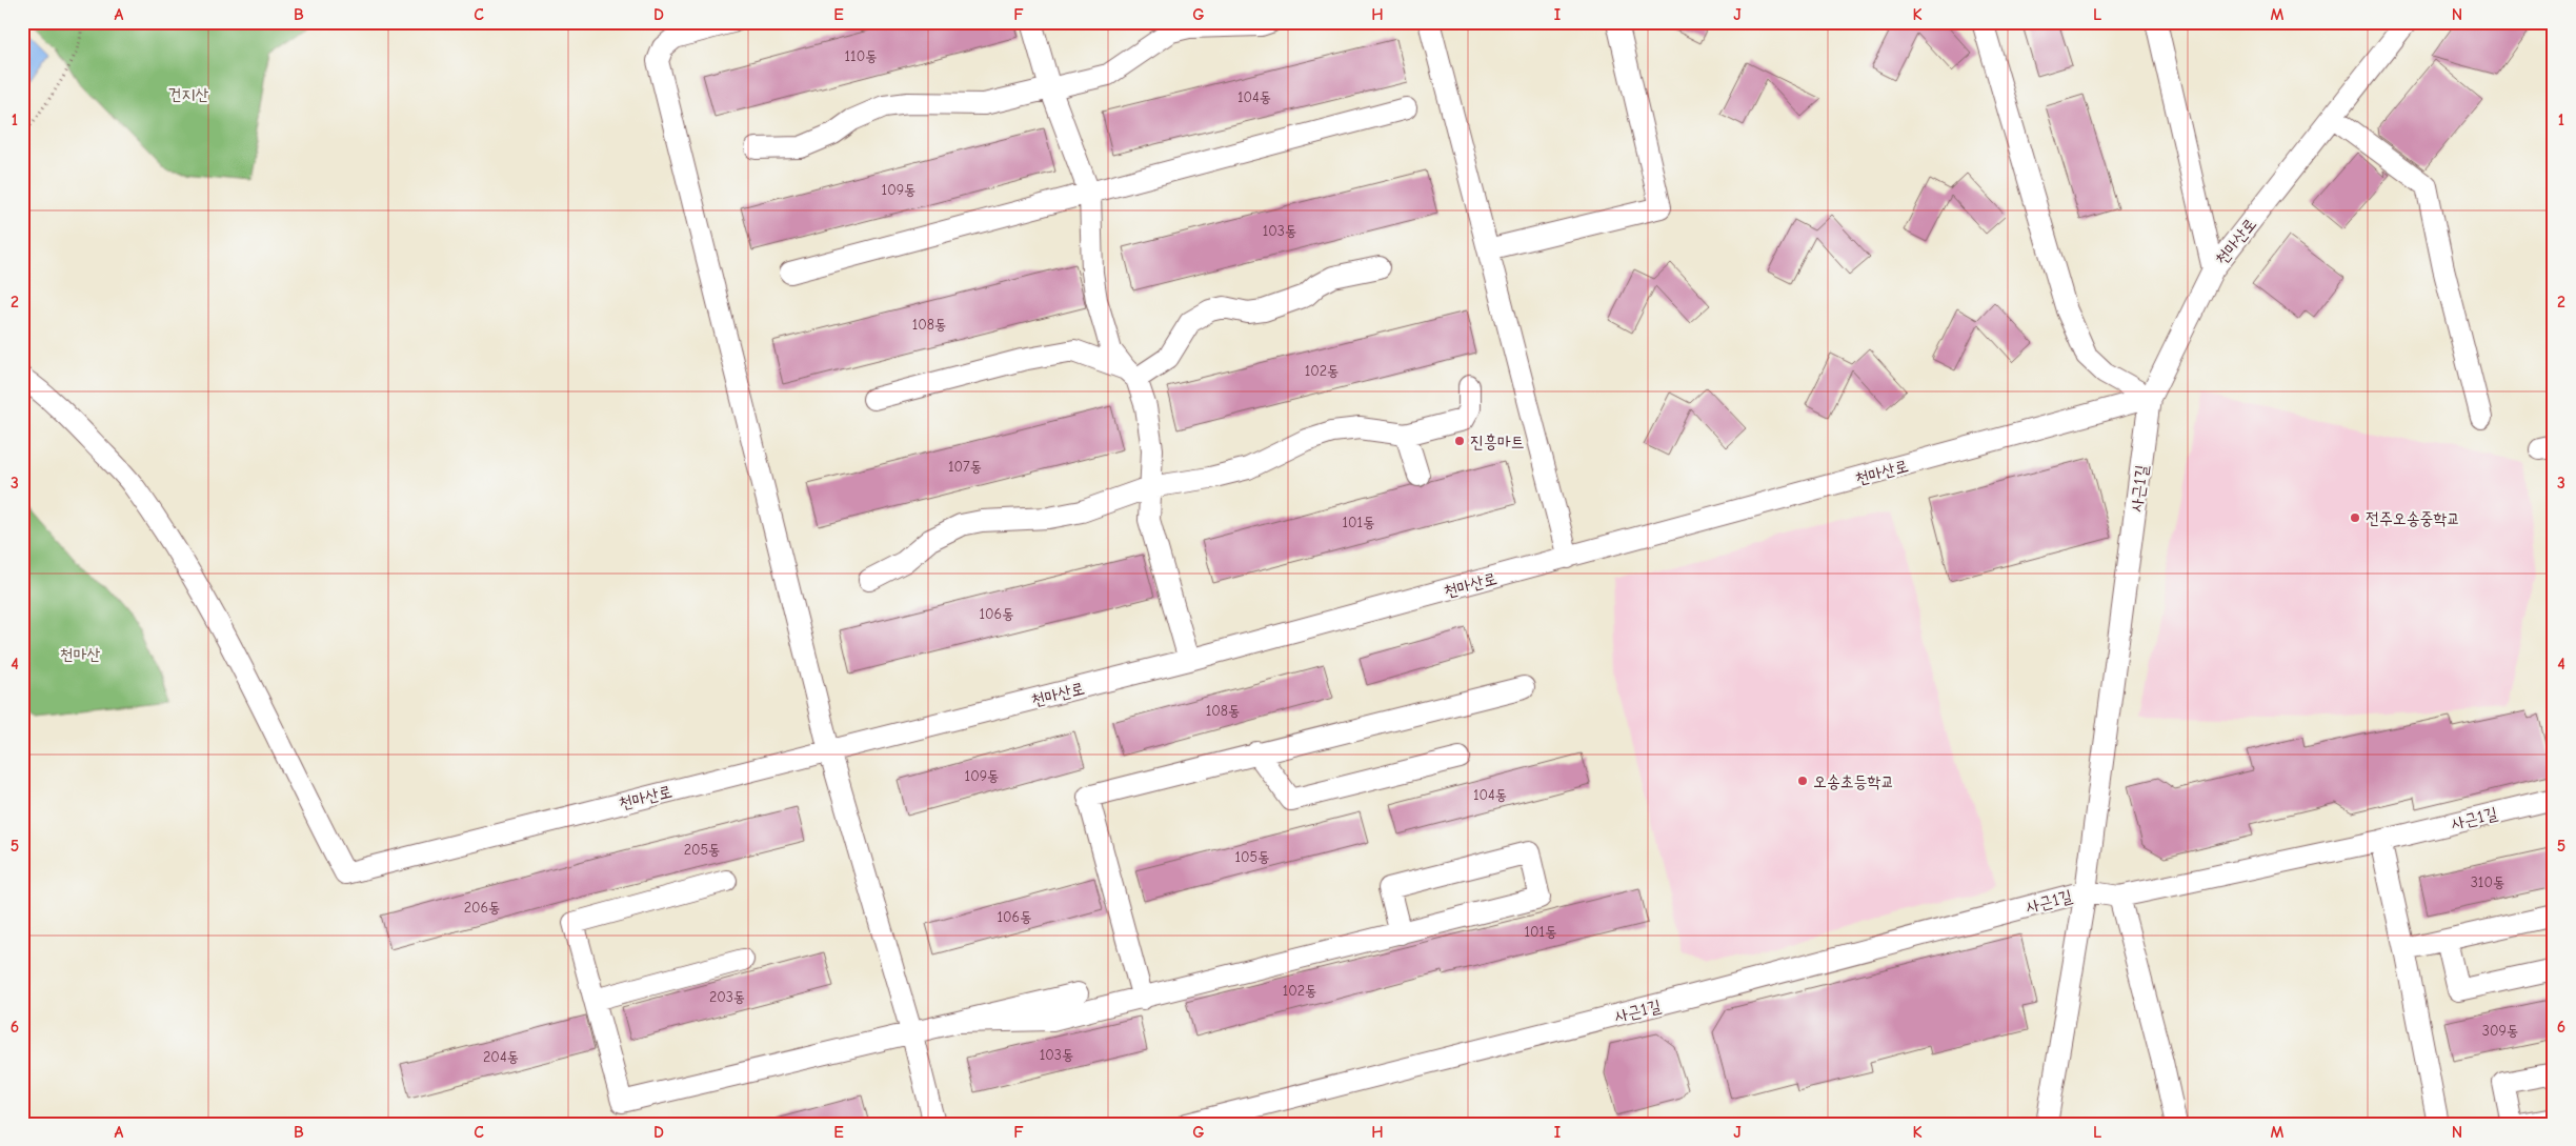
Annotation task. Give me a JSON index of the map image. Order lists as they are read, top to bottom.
{
  "streets": {
    "street": ["천마산로", "사근1길"]
  },
  "crossings": [
    ["천마산로", "사근1길"]
  ],
  "parks": ["건지산", "천마산"],
  "places": ["진흥마트", "전주오송중학교", "오송초등학교"],
  "house_numbers": [
    "110동",
    "104동",
    "109동",
    "103동",
    "108동",
    "102동",
    "107동",
    "101동",
    "106동",
    "108동",
    "109동",
    "104동",
    "205동",
    "105동",
    "310동",
    "206동",
    "106동",
    "101동",
    "102동",
    "203동",
    "309동",
    "103동",
    "204동"
  ],
  "grid": {
    "columns": [
      "A",
      "B",
      "C",
      "D",
      "E",
      "F",
      "G",
      "H",
      "I",
      "J",
      "K",
      "L",
      "M",
      "N"
    ],
    "rows": [
      "1",
      "2",
      "3",
      "4",
      "5",
      "6"
    ]
  }
}
